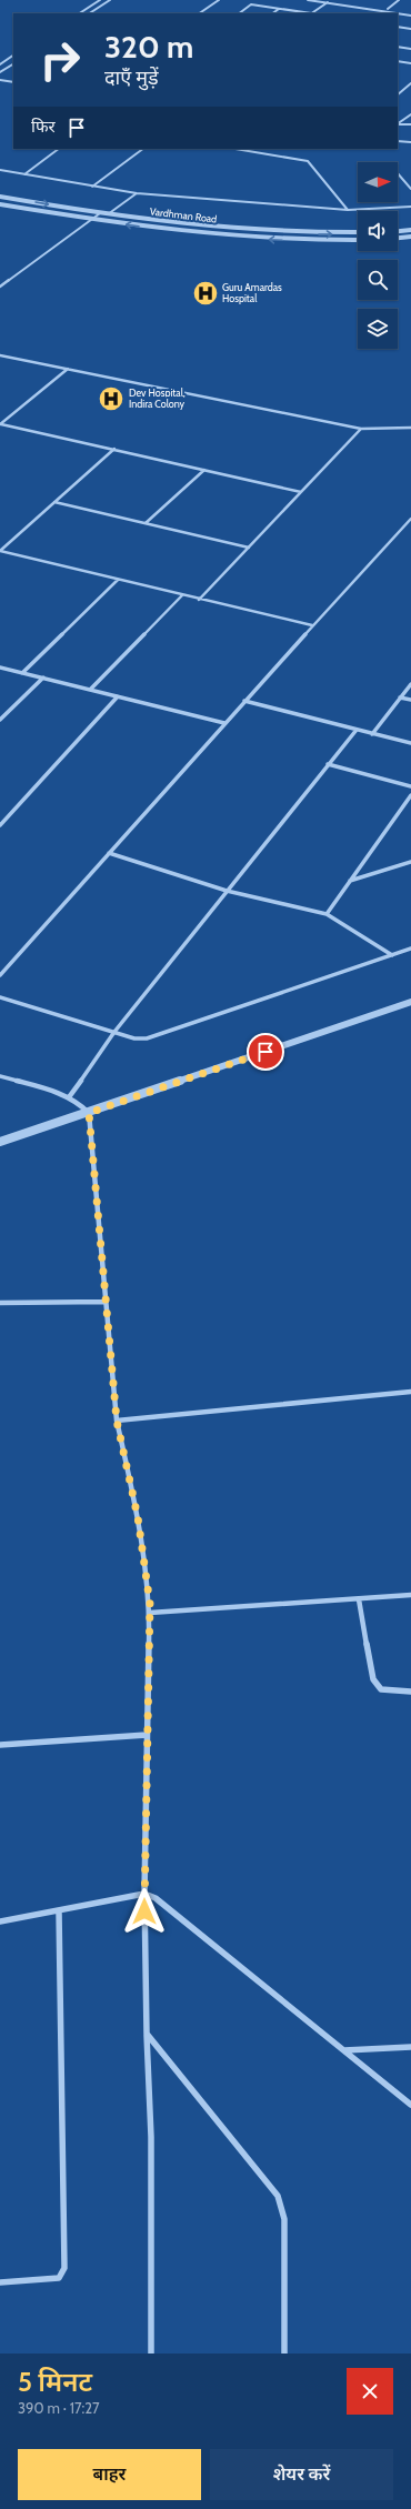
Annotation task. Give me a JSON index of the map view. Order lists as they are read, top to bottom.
{
  "streets": {
    "street": ["Vardhman Road"]
  },
  "places": {
    "hospital": ["Guru Amardas Hospital", "Dev Hospital, Indira Colony"]
  },
  "north": "right",
  "page": {
    "turn": ["320 m", "दाएँ मुड़ें"],
    "then": "फिर",
    "heading": ["5 मिनट", "390 m · 17:27"],
    "buttons": ["बाहर", "शेयर करें"]
  }
}
